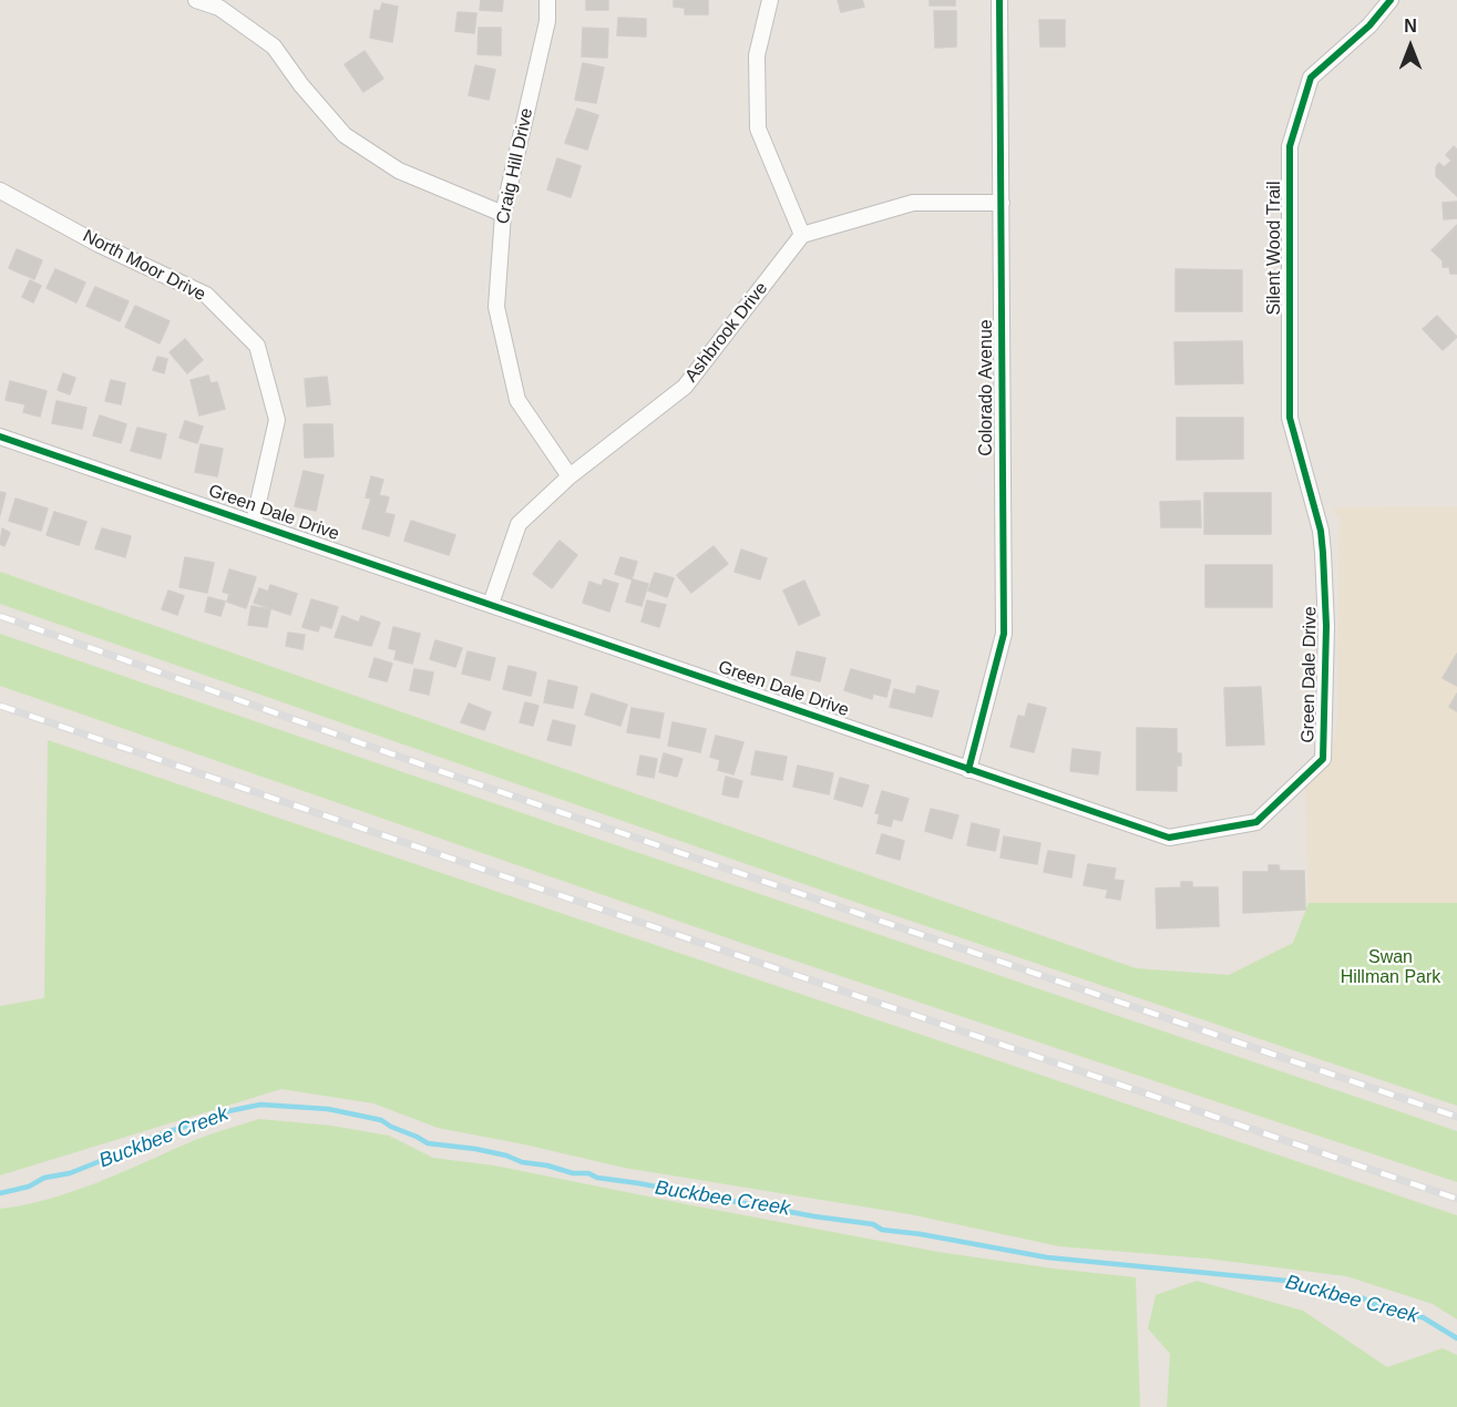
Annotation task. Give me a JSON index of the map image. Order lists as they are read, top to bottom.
{
  "streets": {
    "street": [
      "Craig Hill Drive",
      "Silent Wood Trail",
      "North Moor Drive",
      "Ashbrook Drive",
      "Colorado Avenue",
      "Green Dale Drive"
    ]
  },
  "crossings": [
    ["Craig Hill Drive", "Ashbrook Drive"],
    ["Silent Wood Trail", "Green Dale Drive"],
    ["North Moor Drive", "Green Dale Drive"],
    ["Ashbrook Drive", "Green Dale Drive"],
    ["Colorado Avenue", "Green Dale Drive"]
  ],
  "water": ["Buckbee Creek"],
  "parks": ["Swan Hillman Park"],
  "north": "top"
}
